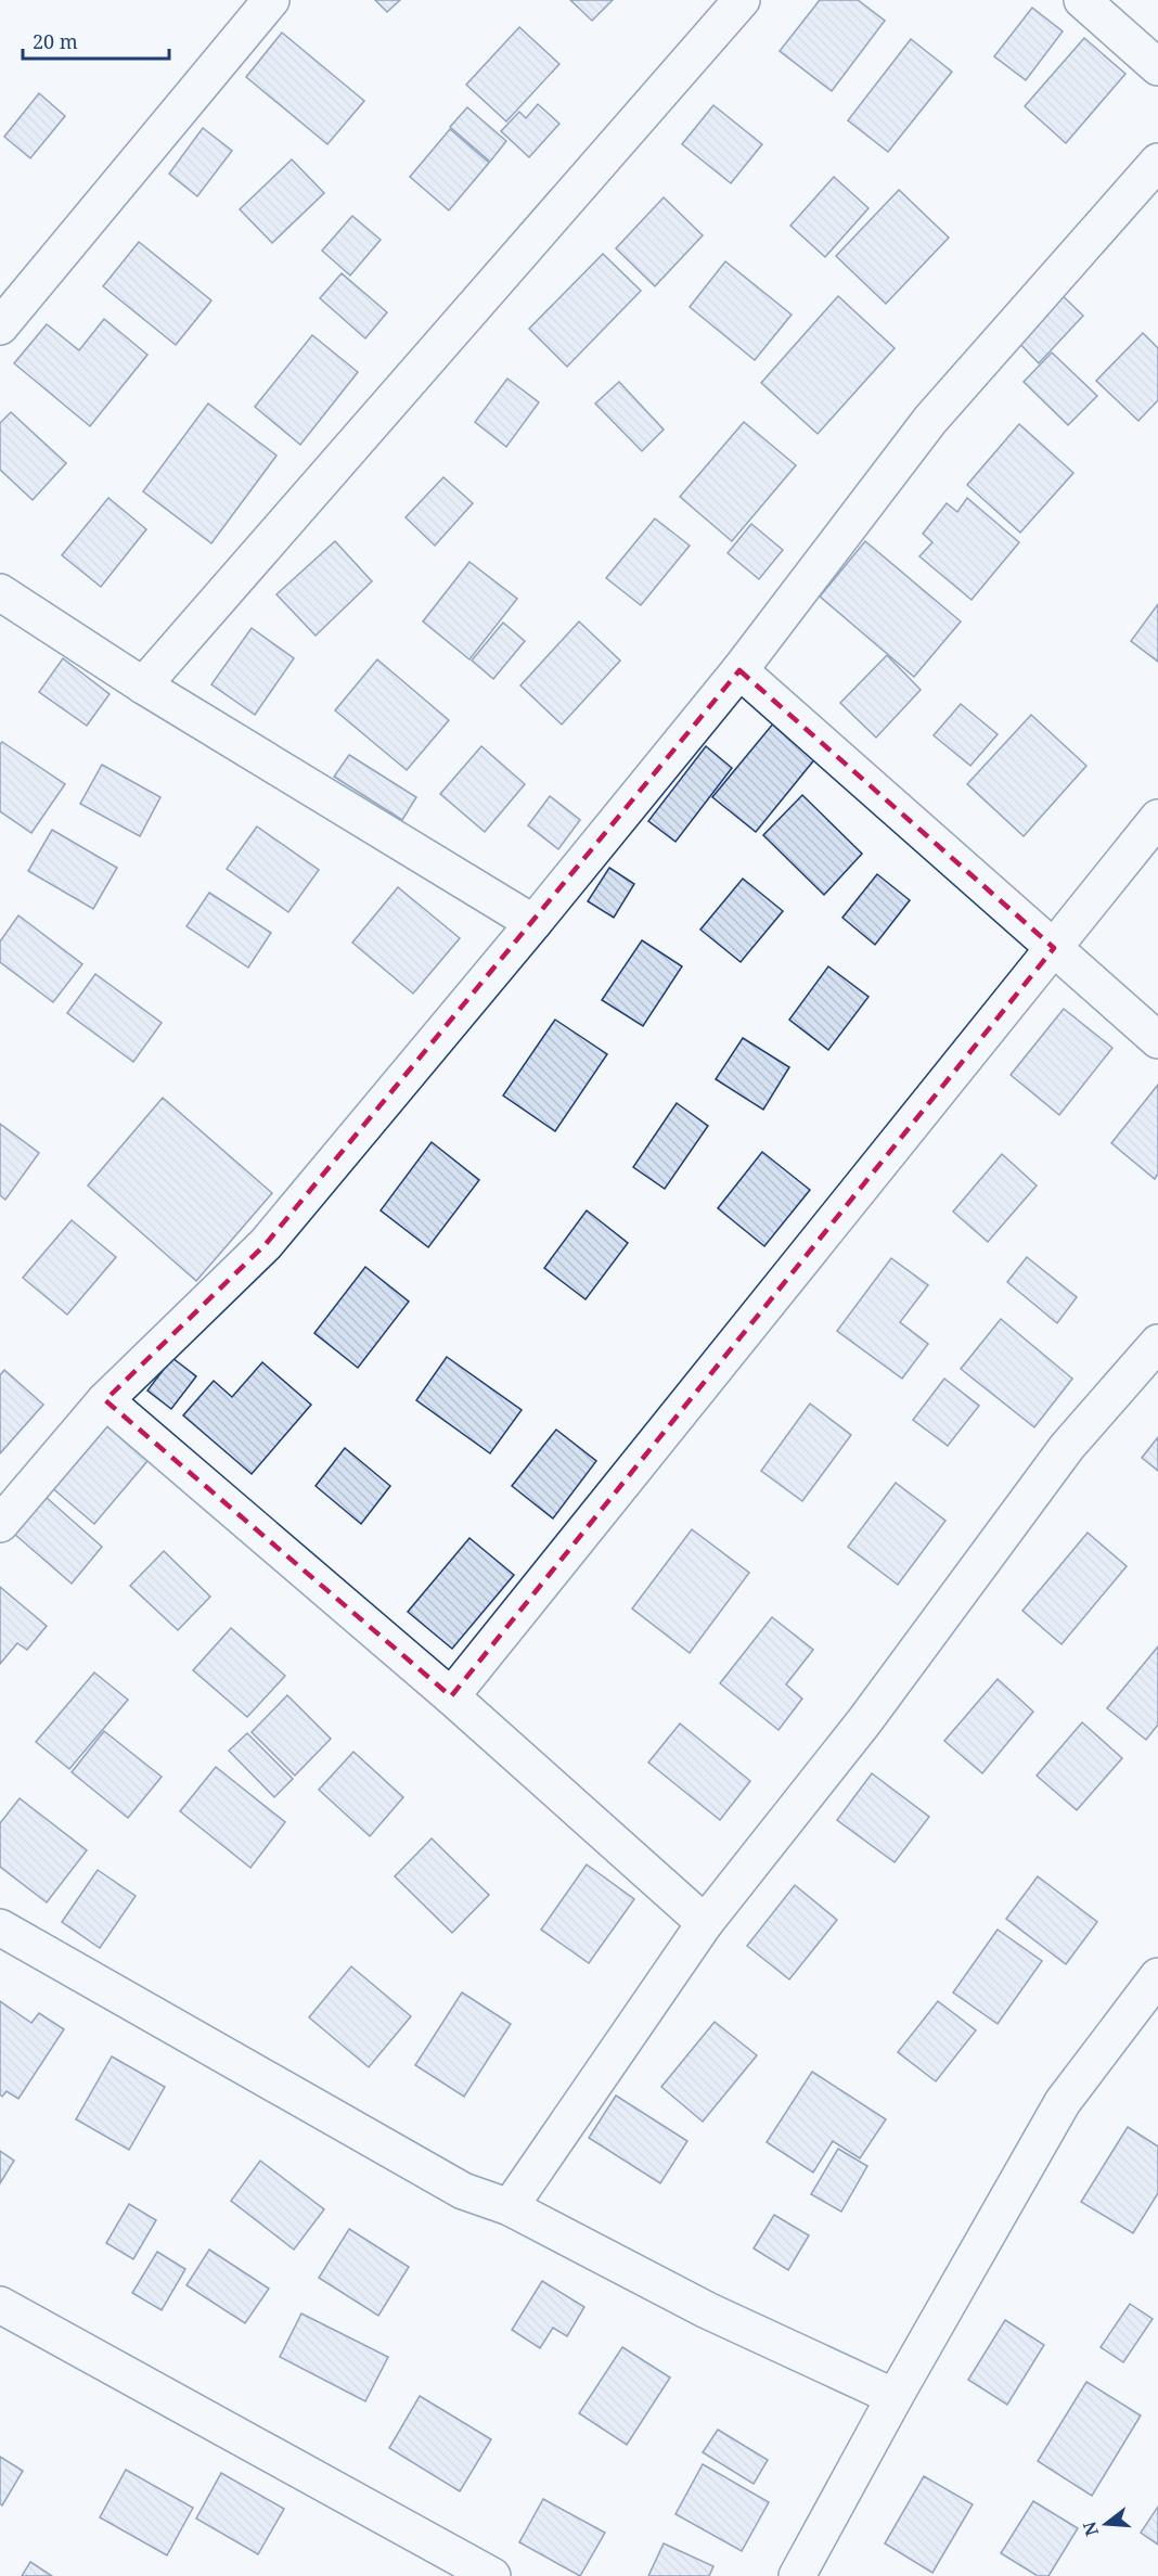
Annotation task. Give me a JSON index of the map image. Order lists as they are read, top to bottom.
{
  "scale_bar": "20 m",
  "north": "left"
}
